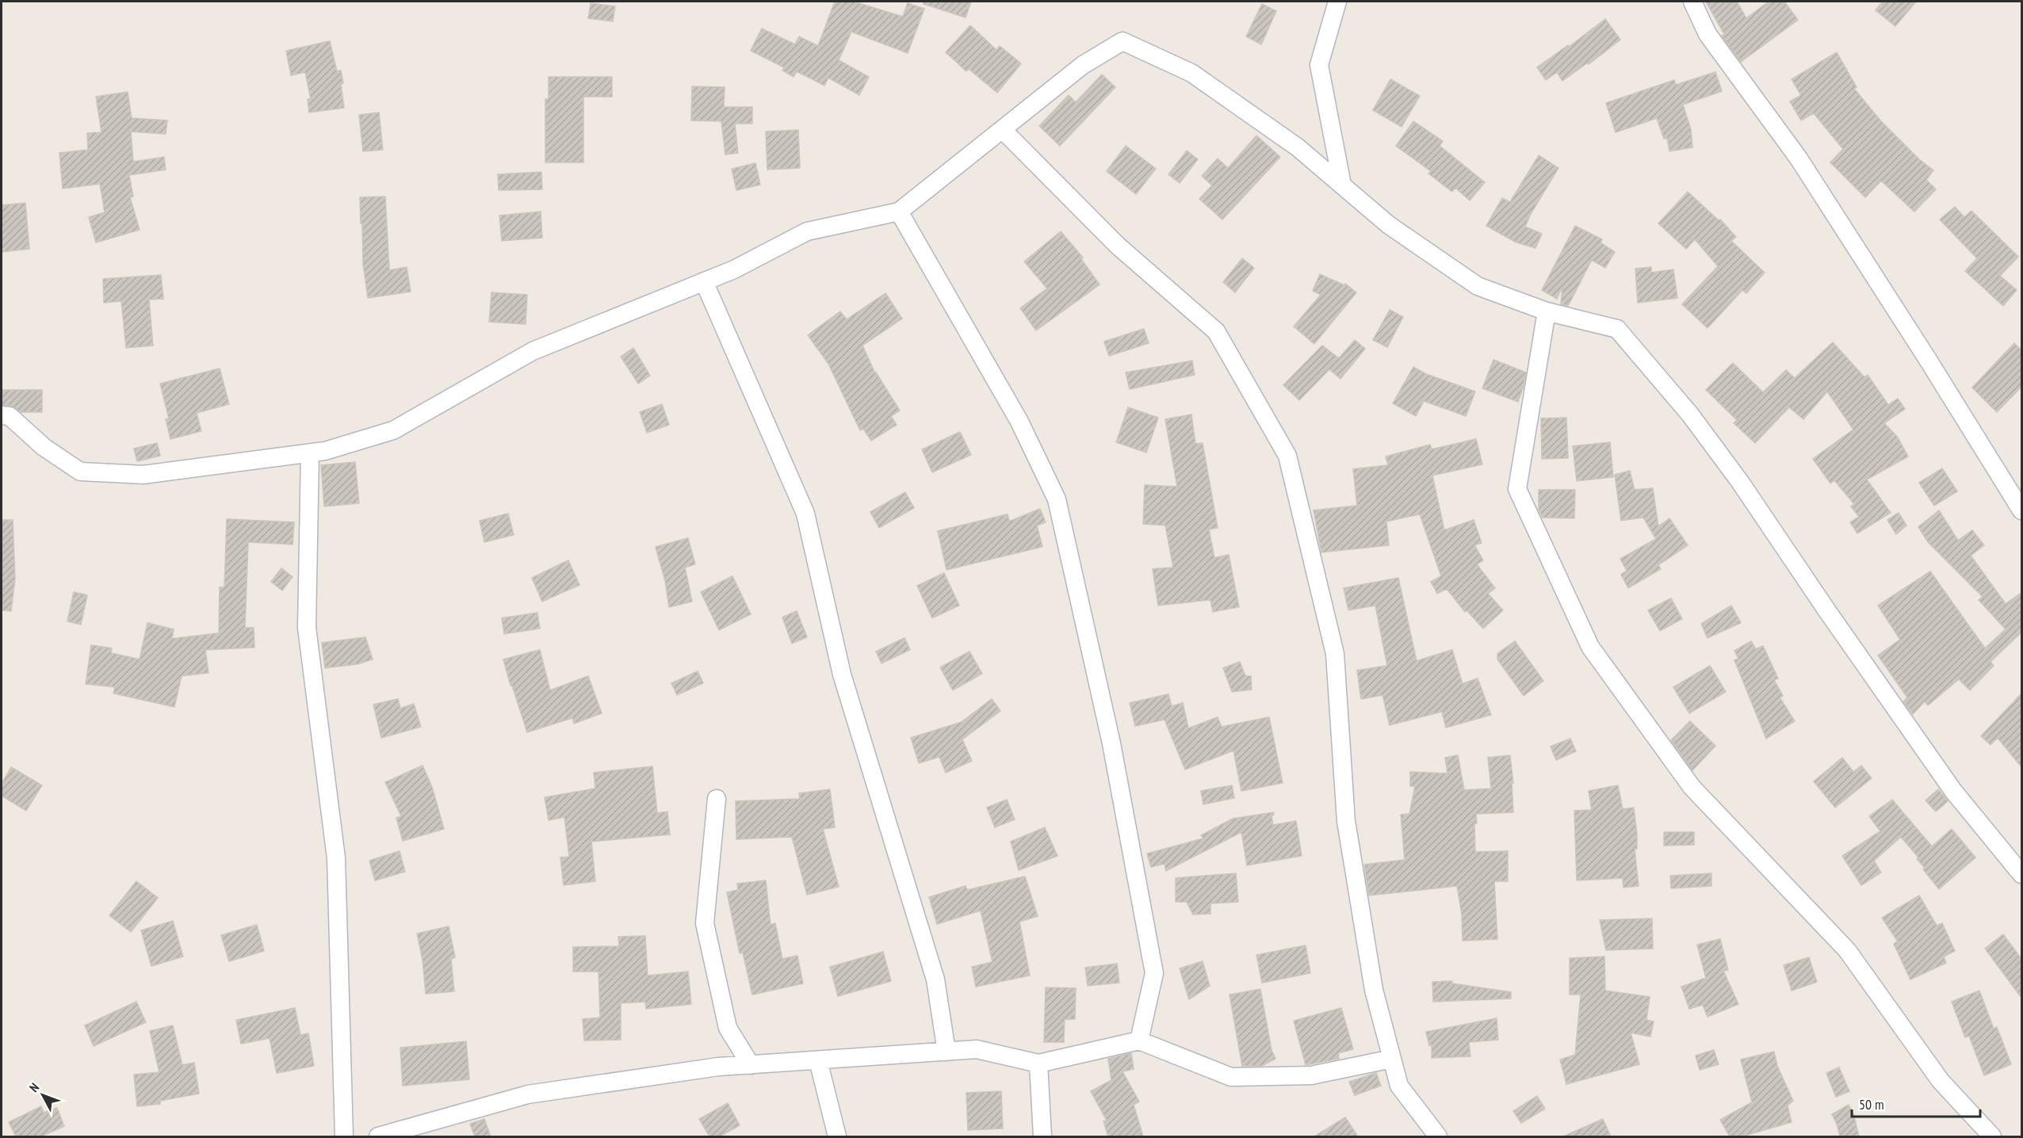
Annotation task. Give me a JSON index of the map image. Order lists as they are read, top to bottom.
{
  "scale_bar": "50 m",
  "north": "top left"
}
